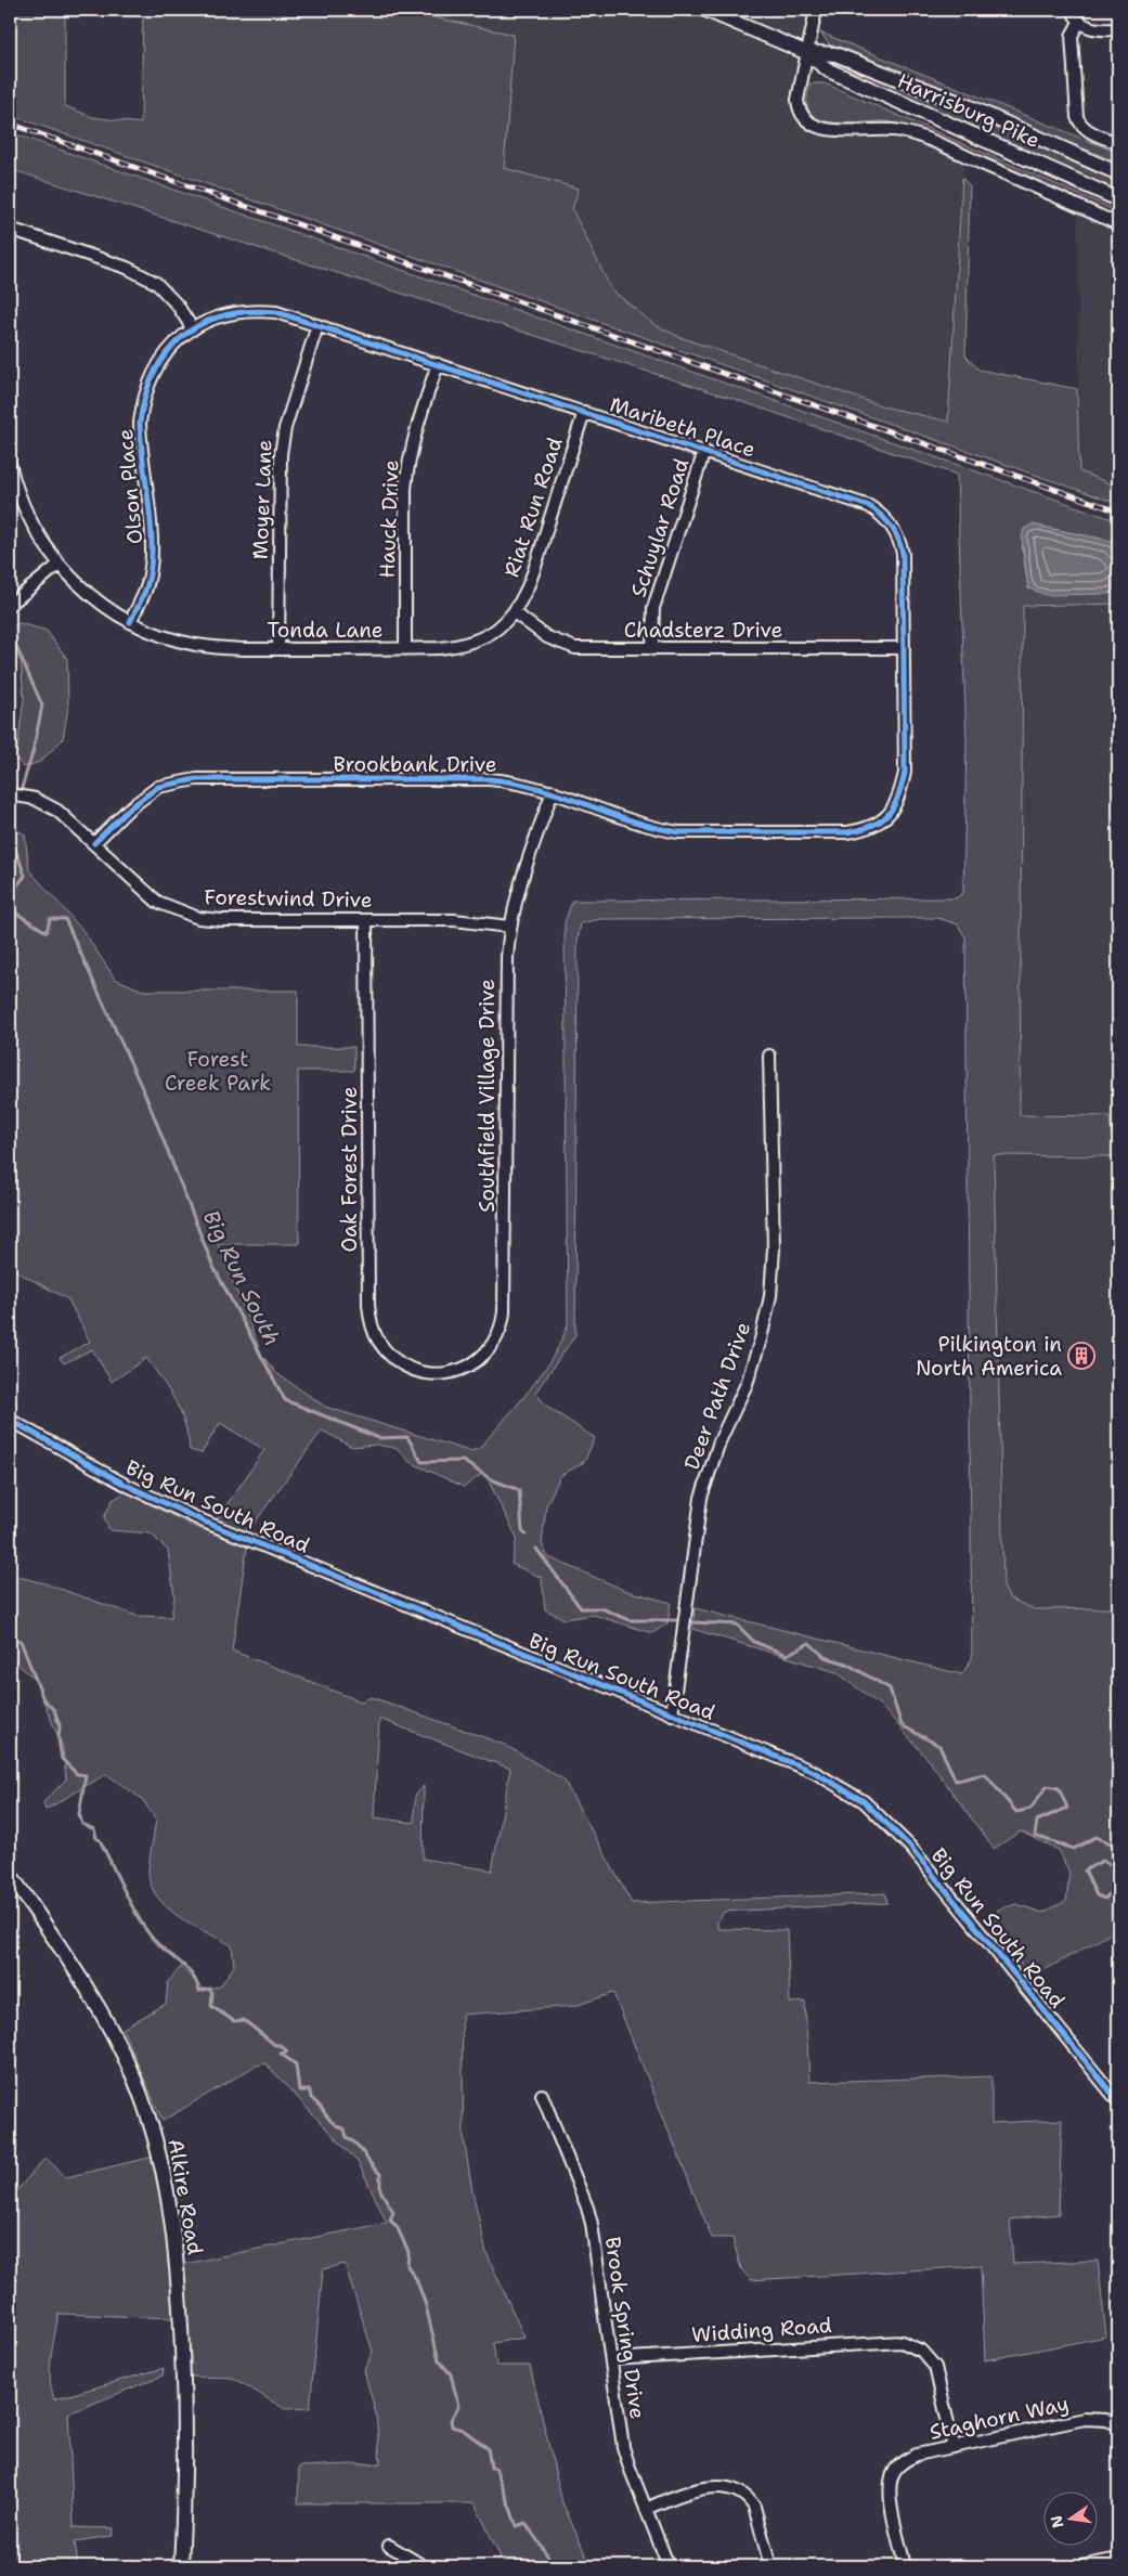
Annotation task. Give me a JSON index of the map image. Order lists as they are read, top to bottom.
{
  "streets": {
    "main road": ["Harrisburg Pike", "Alkire Road"],
    "street": [
      "Maribeth Place",
      "Olson Place",
      "Moyer Lane",
      "Riat Run Road",
      "Hauck Drive",
      "Schuylar Road",
      "Tonda Lane",
      "Chadsterz Drive",
      "Brookbank Drive",
      "Forestwind Drive",
      "Southfield Village Drive",
      "Oak Forest Drive",
      "Deer Path Drive",
      "Big Run South Road",
      "Brook Spring Drive",
      "Widding Road",
      "Staghorn Way"
    ]
  },
  "crossings": [
    ["Maribeth Place", "Olson Place"],
    ["Maribeth Place", "Moyer Lane"],
    ["Maribeth Place", "Riat Run Road"],
    ["Maribeth Place", "Hauck Drive"],
    ["Maribeth Place", "Schuylar Road"],
    ["Maribeth Place", "Chadsterz Drive"],
    ["Maribeth Place", "Brookbank Drive"],
    ["Olson Place", "Tonda Lane"],
    ["Moyer Lane", "Tonda Lane"],
    ["Riat Run Road", "Tonda Lane"],
    ["Riat Run Road", "Chadsterz Drive"],
    ["Hauck Drive", "Tonda Lane"],
    ["Schuylar Road", "Chadsterz Drive"],
    ["Tonda Lane", "Chadsterz Drive"],
    ["Brookbank Drive", "Forestwind Drive"],
    ["Brookbank Drive", "Southfield Village Drive"],
    ["Forestwind Drive", "Southfield Village Drive"],
    ["Forestwind Drive", "Oak Forest Drive"],
    ["Southfield Village Drive", "Oak Forest Drive"],
    ["Deer Path Drive", "Big Run South Road"],
    ["Brook Spring Drive", "Widding Road"],
    ["Widding Road", "Staghorn Way"]
  ],
  "water": ["Big Run South"],
  "parks": ["Forest Creek Park"],
  "places": {
    "building": ["Pilkington in North America"]
  },
  "north": "left"
}
